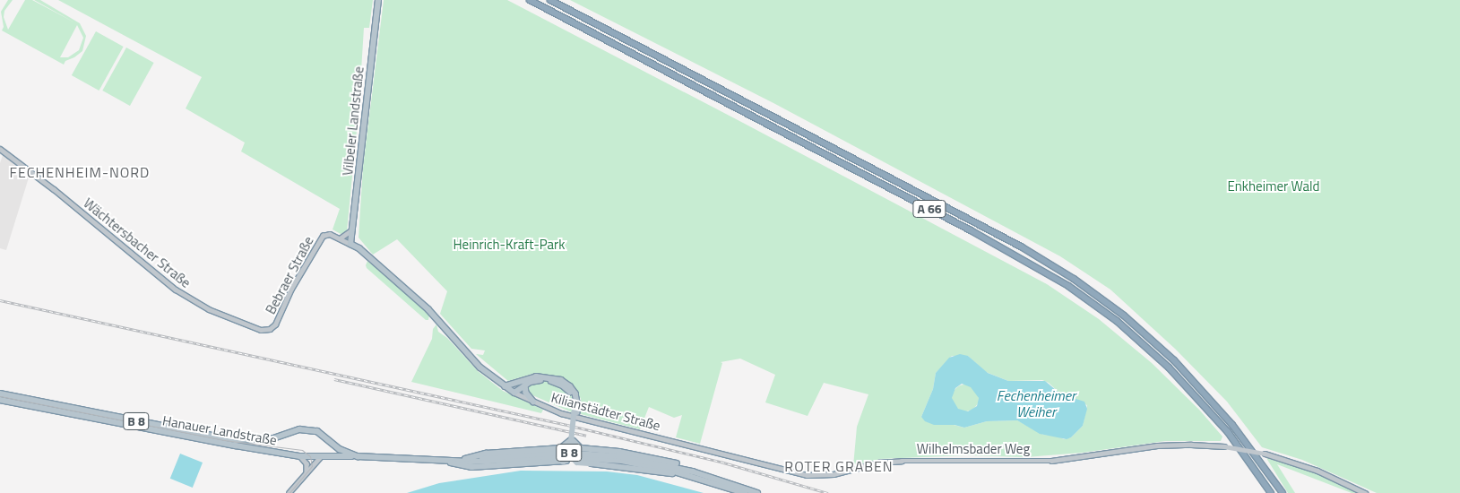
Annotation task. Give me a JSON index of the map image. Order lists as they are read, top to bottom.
{
  "streets": {
    "highway": ["A 66"],
    "main road": [
      "Vilbeler Landstraße",
      "Kilianstädter Straße",
      "B 8",
      "Hanauer Landstraße"
    ],
    "street": ["Wächtersbacher Straße", "Bebraer Straße", "Wilhelmsbader Weg"]
  },
  "crossings": [
    ["Vilbeler Landstraße", "Kilianstädter Straße"],
    ["Wächtersbacher Straße", "Bebraer Straße"],
    ["Kilianstädter Straße", "Wilhelmsbader Weg"]
  ],
  "districts": ["FECHENHEIM-NORD", "ROTER GRABEN"],
  "water": ["Fechenheimer Weiher"],
  "parks": ["Enkheimer Wald", "Heinrich-Kraft-Park"]
}
